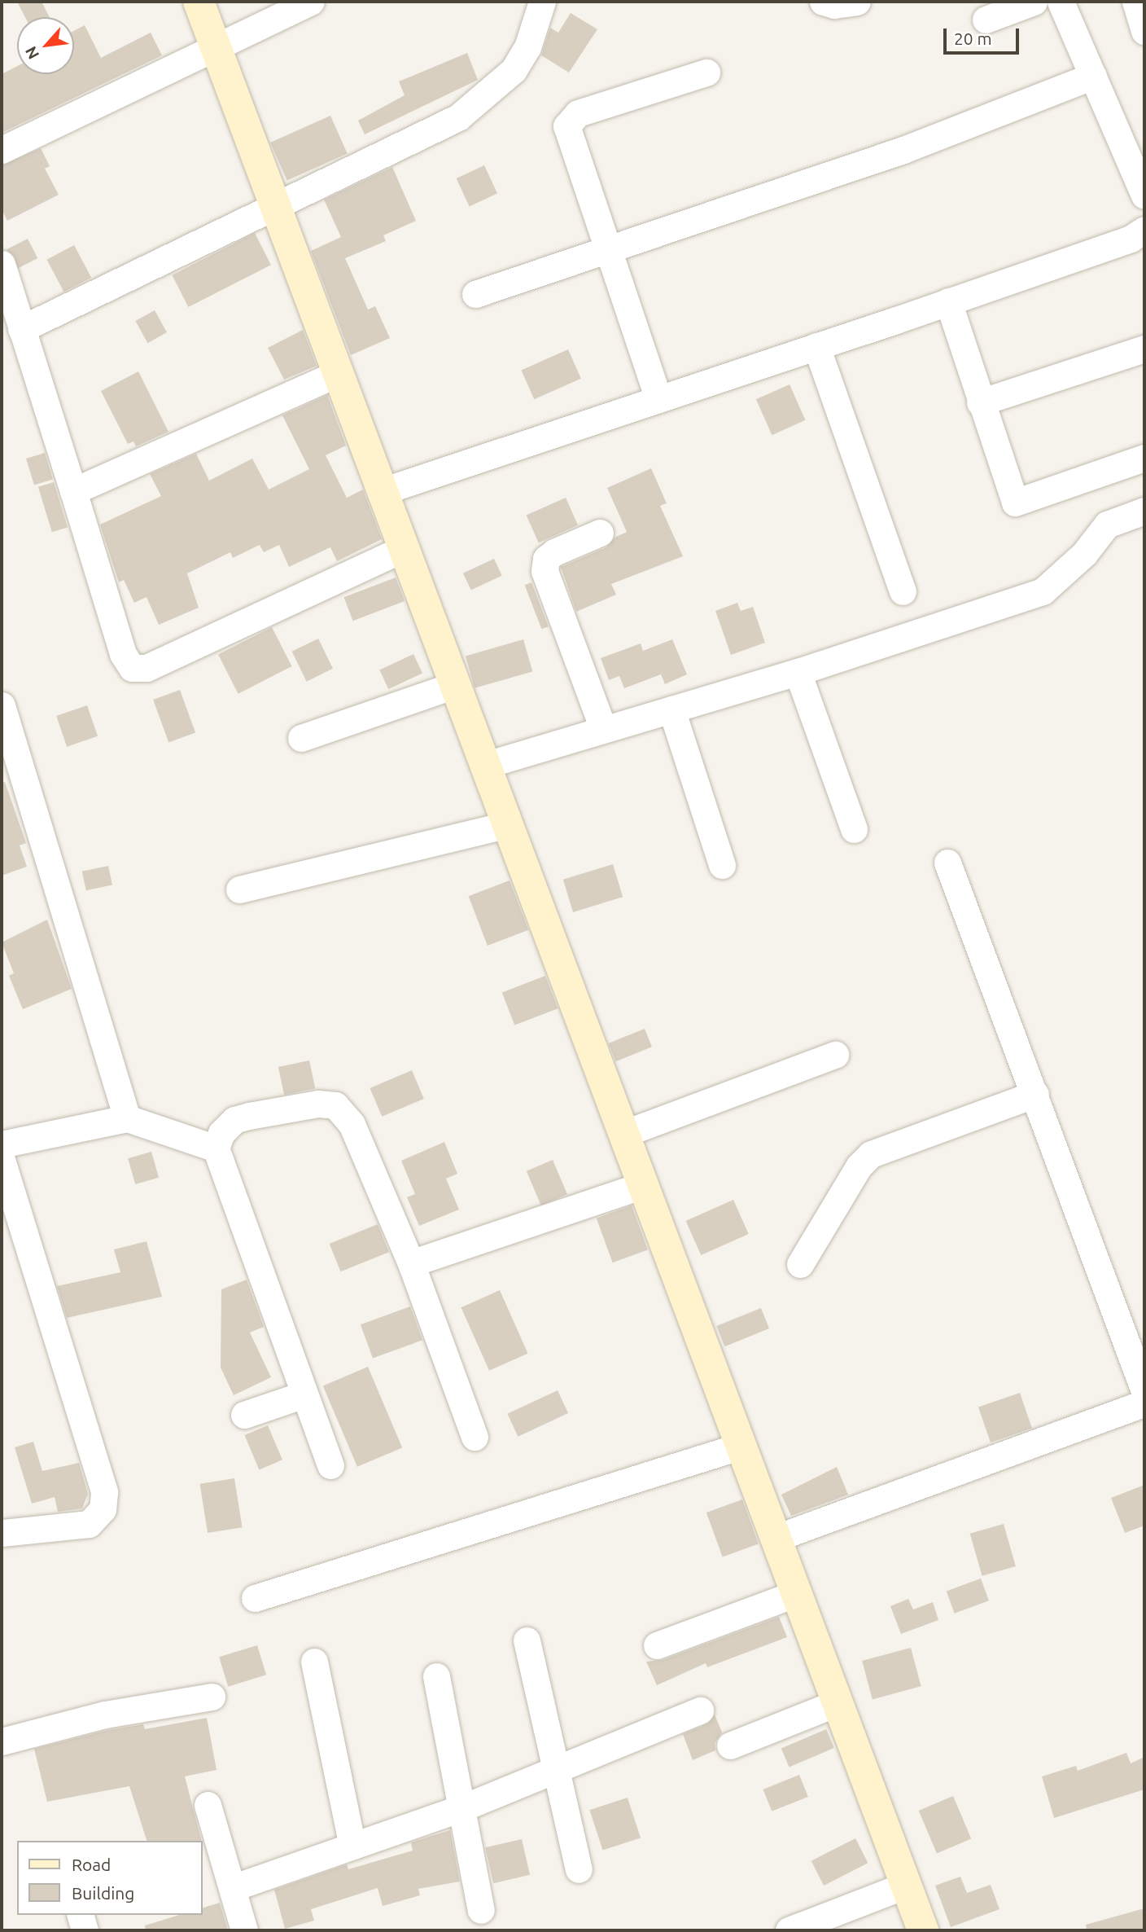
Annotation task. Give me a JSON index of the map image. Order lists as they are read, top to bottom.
{
  "legend": ["Road", "Building"],
  "scale_bar": "20 m",
  "north": "bottom left"
}
